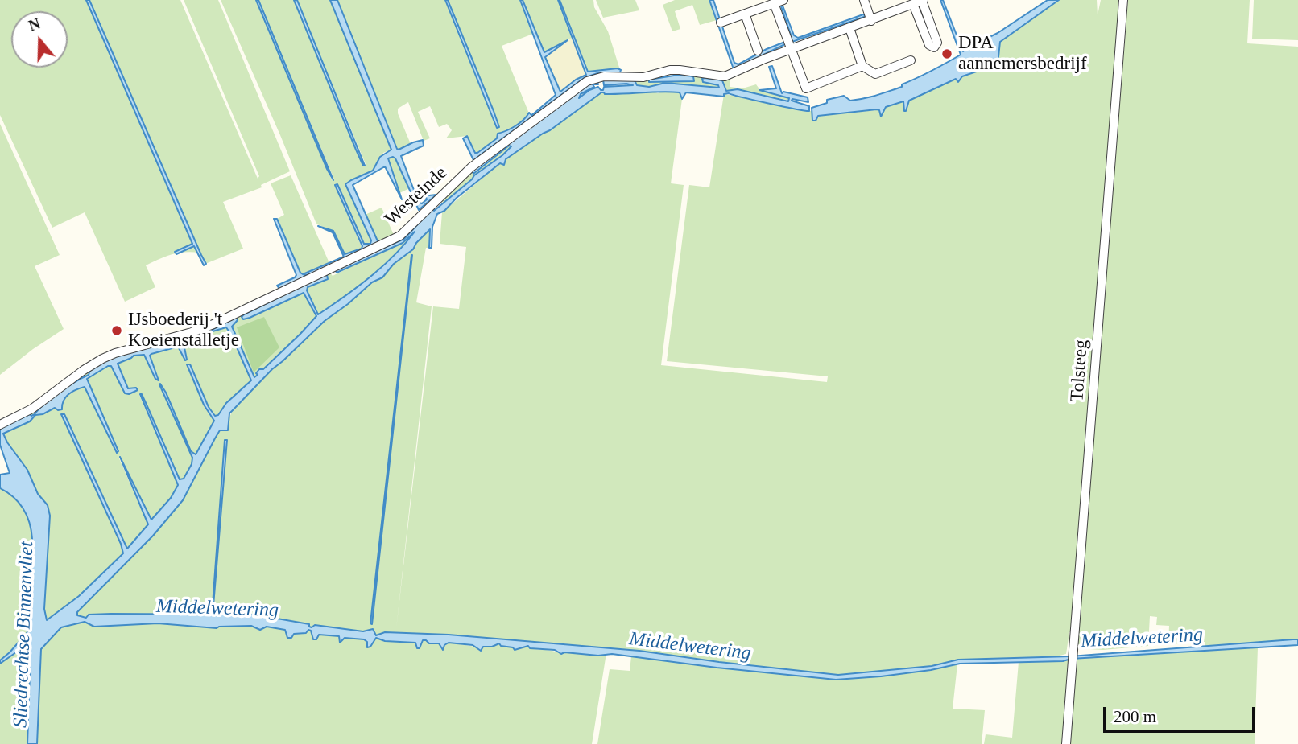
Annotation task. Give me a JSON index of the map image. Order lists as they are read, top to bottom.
{
  "streets": {
    "street": ["Westeinde", "Tolsteeg"]
  },
  "water": ["Middelwetering", "Sliedrechtse Binnenvliet"],
  "places": ["DPA aannemersbedrijf", "IJsboederij 't Koeienstalletje"],
  "scale_bar": "200 m",
  "north": "top"
}
